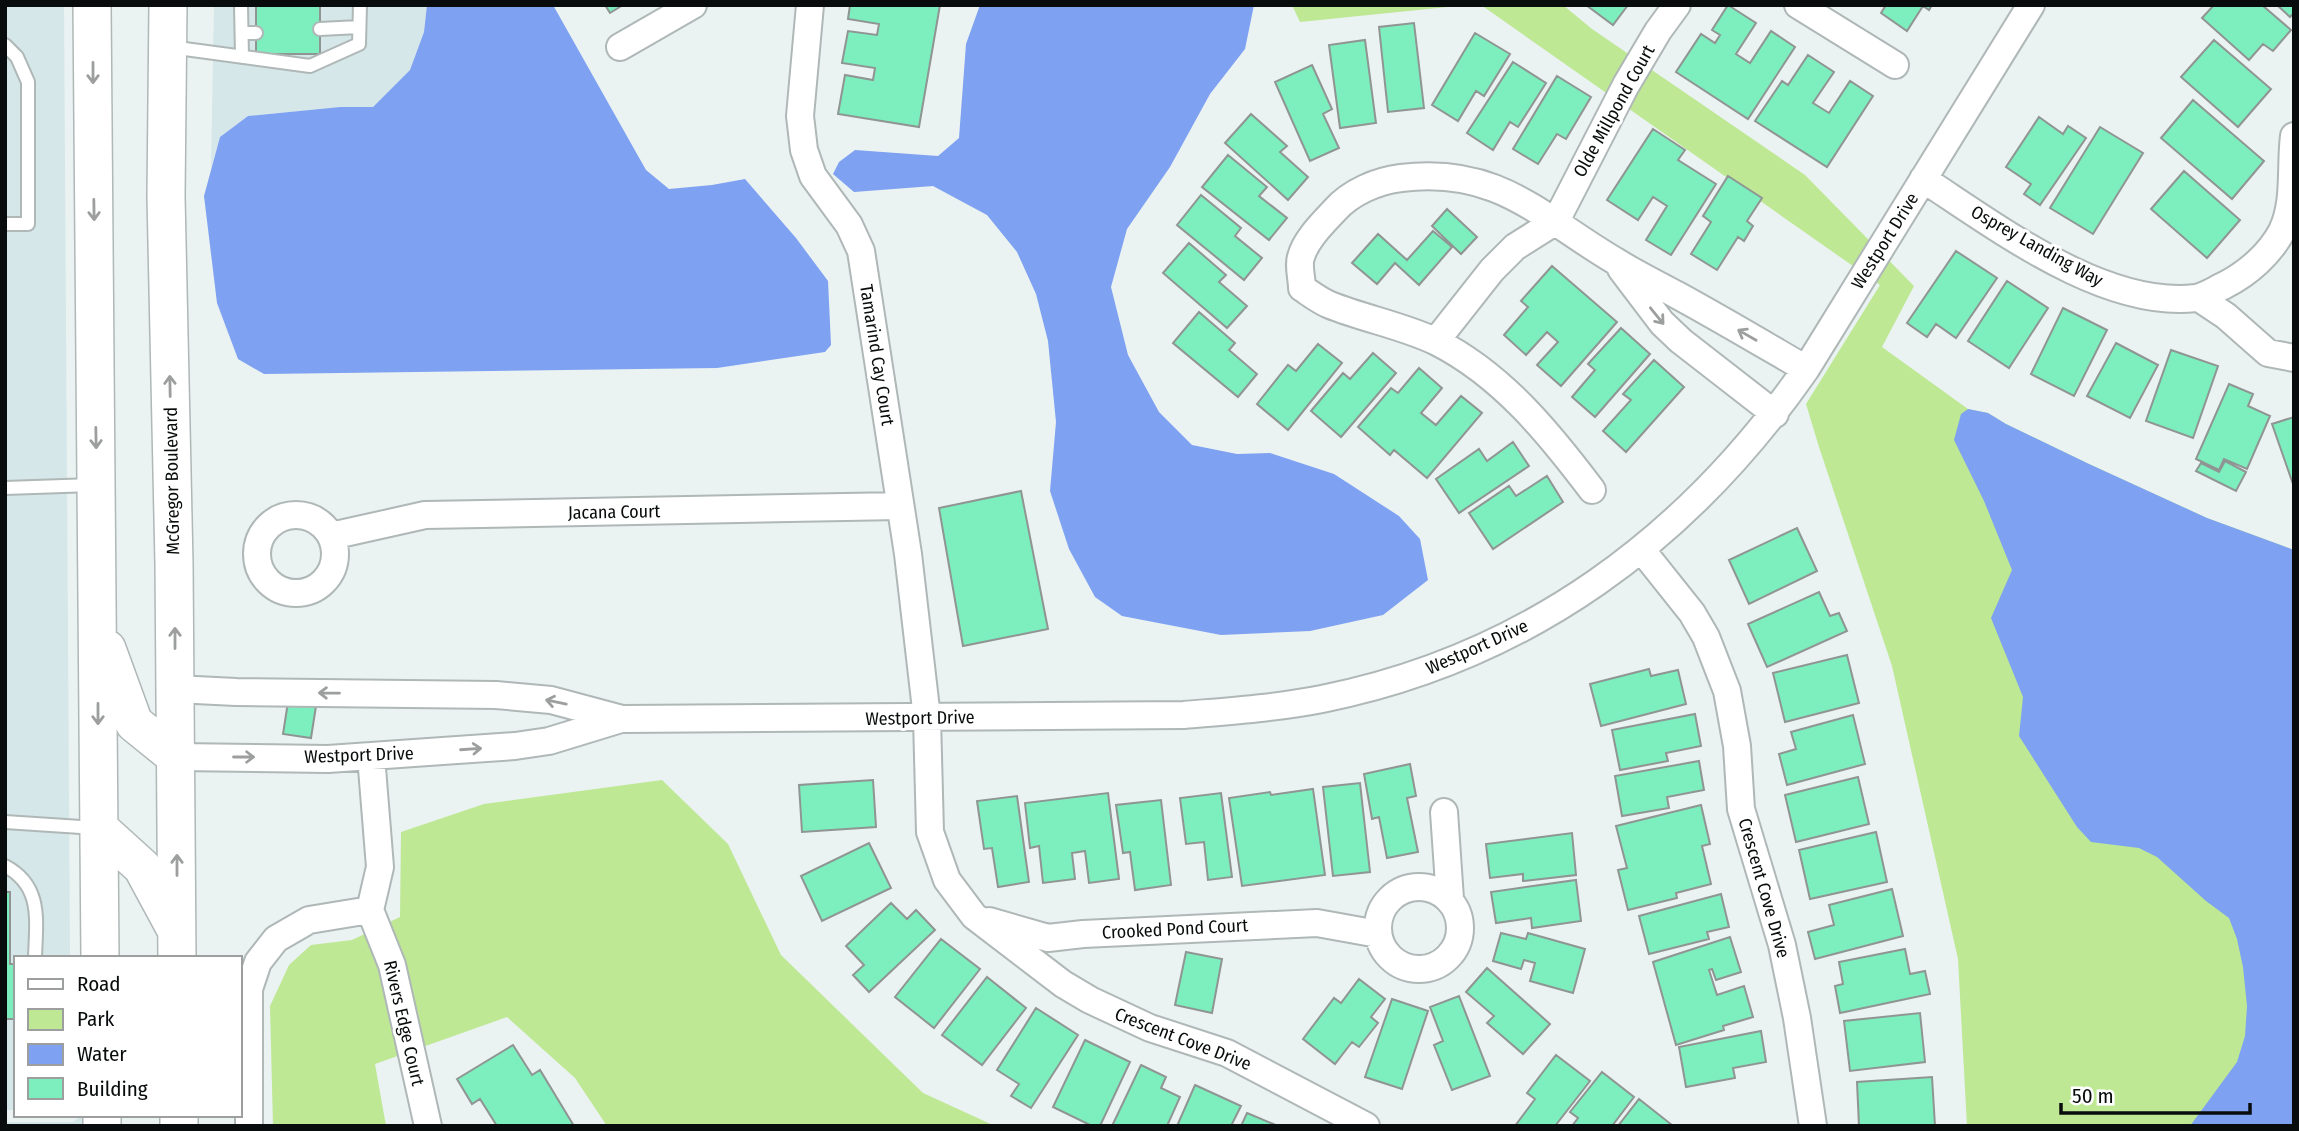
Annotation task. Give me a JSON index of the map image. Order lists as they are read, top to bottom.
{
  "streets": {
    "main road": ["McGregor Boulevard"],
    "street": [
      "Olde Millpond Court",
      "Westport Drive",
      "Osprey Landing Way",
      "Tamarind Cay Court",
      "Jacana Court",
      "Crescent Cove Drive",
      "Crooked Pond Court",
      "Rivers Edge Court"
    ]
  },
  "crossings": [
    ["Westport Drive", "Osprey Landing Way"],
    ["Westport Drive", "Tamarind Cay Court"],
    ["Westport Drive", "McGregor Boulevard"],
    ["Westport Drive", "Crescent Cove Drive"],
    ["Tamarind Cay Court", "Jacana Court"],
    ["Tamarind Cay Court", "Crescent Cove Drive"],
    ["Crescent Cove Drive", "Crooked Pond Court"]
  ],
  "legend": [
    "Road",
    "Park",
    "Water",
    "Building"
  ],
  "scale_bar": "50 m"
}
